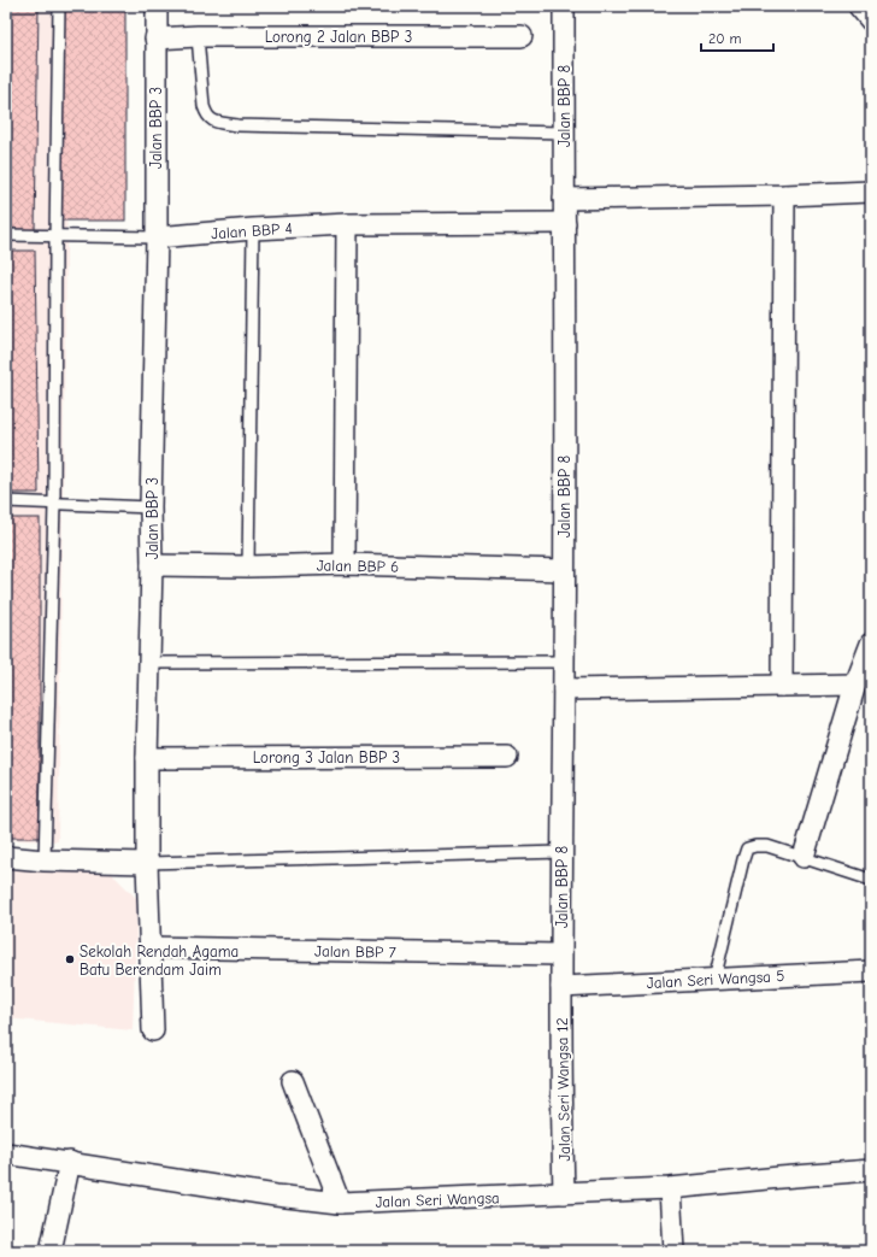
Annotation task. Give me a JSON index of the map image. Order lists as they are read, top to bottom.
{
  "streets": {
    "street": [
      "Lorong 2 Jalan BBP 3",
      "Jalan BBP 8",
      "Jalan BBP 3",
      "Jalan BBP 4",
      "Jalan BBP 6",
      "Lorong 3 Jalan BBP 3",
      "Jalan BBP 7",
      "Jalan Seri Wangsa 5",
      "Jalan Seri Wangsa 12",
      "Jalan Seri Wangsa"
    ]
  },
  "crossings": [
    ["Lorong 2 Jalan BBP 3", "Jalan BBP 3"],
    ["Jalan BBP 8", "Jalan BBP 4"],
    ["Jalan BBP 8", "Jalan BBP 6"],
    ["Jalan BBP 8", "Jalan BBP 7"],
    ["Jalan BBP 8", "Jalan Seri Wangsa 5"],
    ["Jalan BBP 8", "Jalan Seri Wangsa 12"],
    ["Jalan BBP 3", "Jalan BBP 4"],
    ["Jalan BBP 3", "Jalan BBP 6"],
    ["Jalan BBP 3", "Lorong 3 Jalan BBP 3"],
    ["Jalan BBP 3", "Jalan BBP 7"],
    ["Jalan Seri Wangsa 5", "Jalan Seri Wangsa 12"],
    ["Jalan Seri Wangsa 12", "Jalan Seri Wangsa"]
  ],
  "places": ["Sekolah Rendah Agama Batu Berendam Jaim"],
  "scale_bar": "20 m"
}
